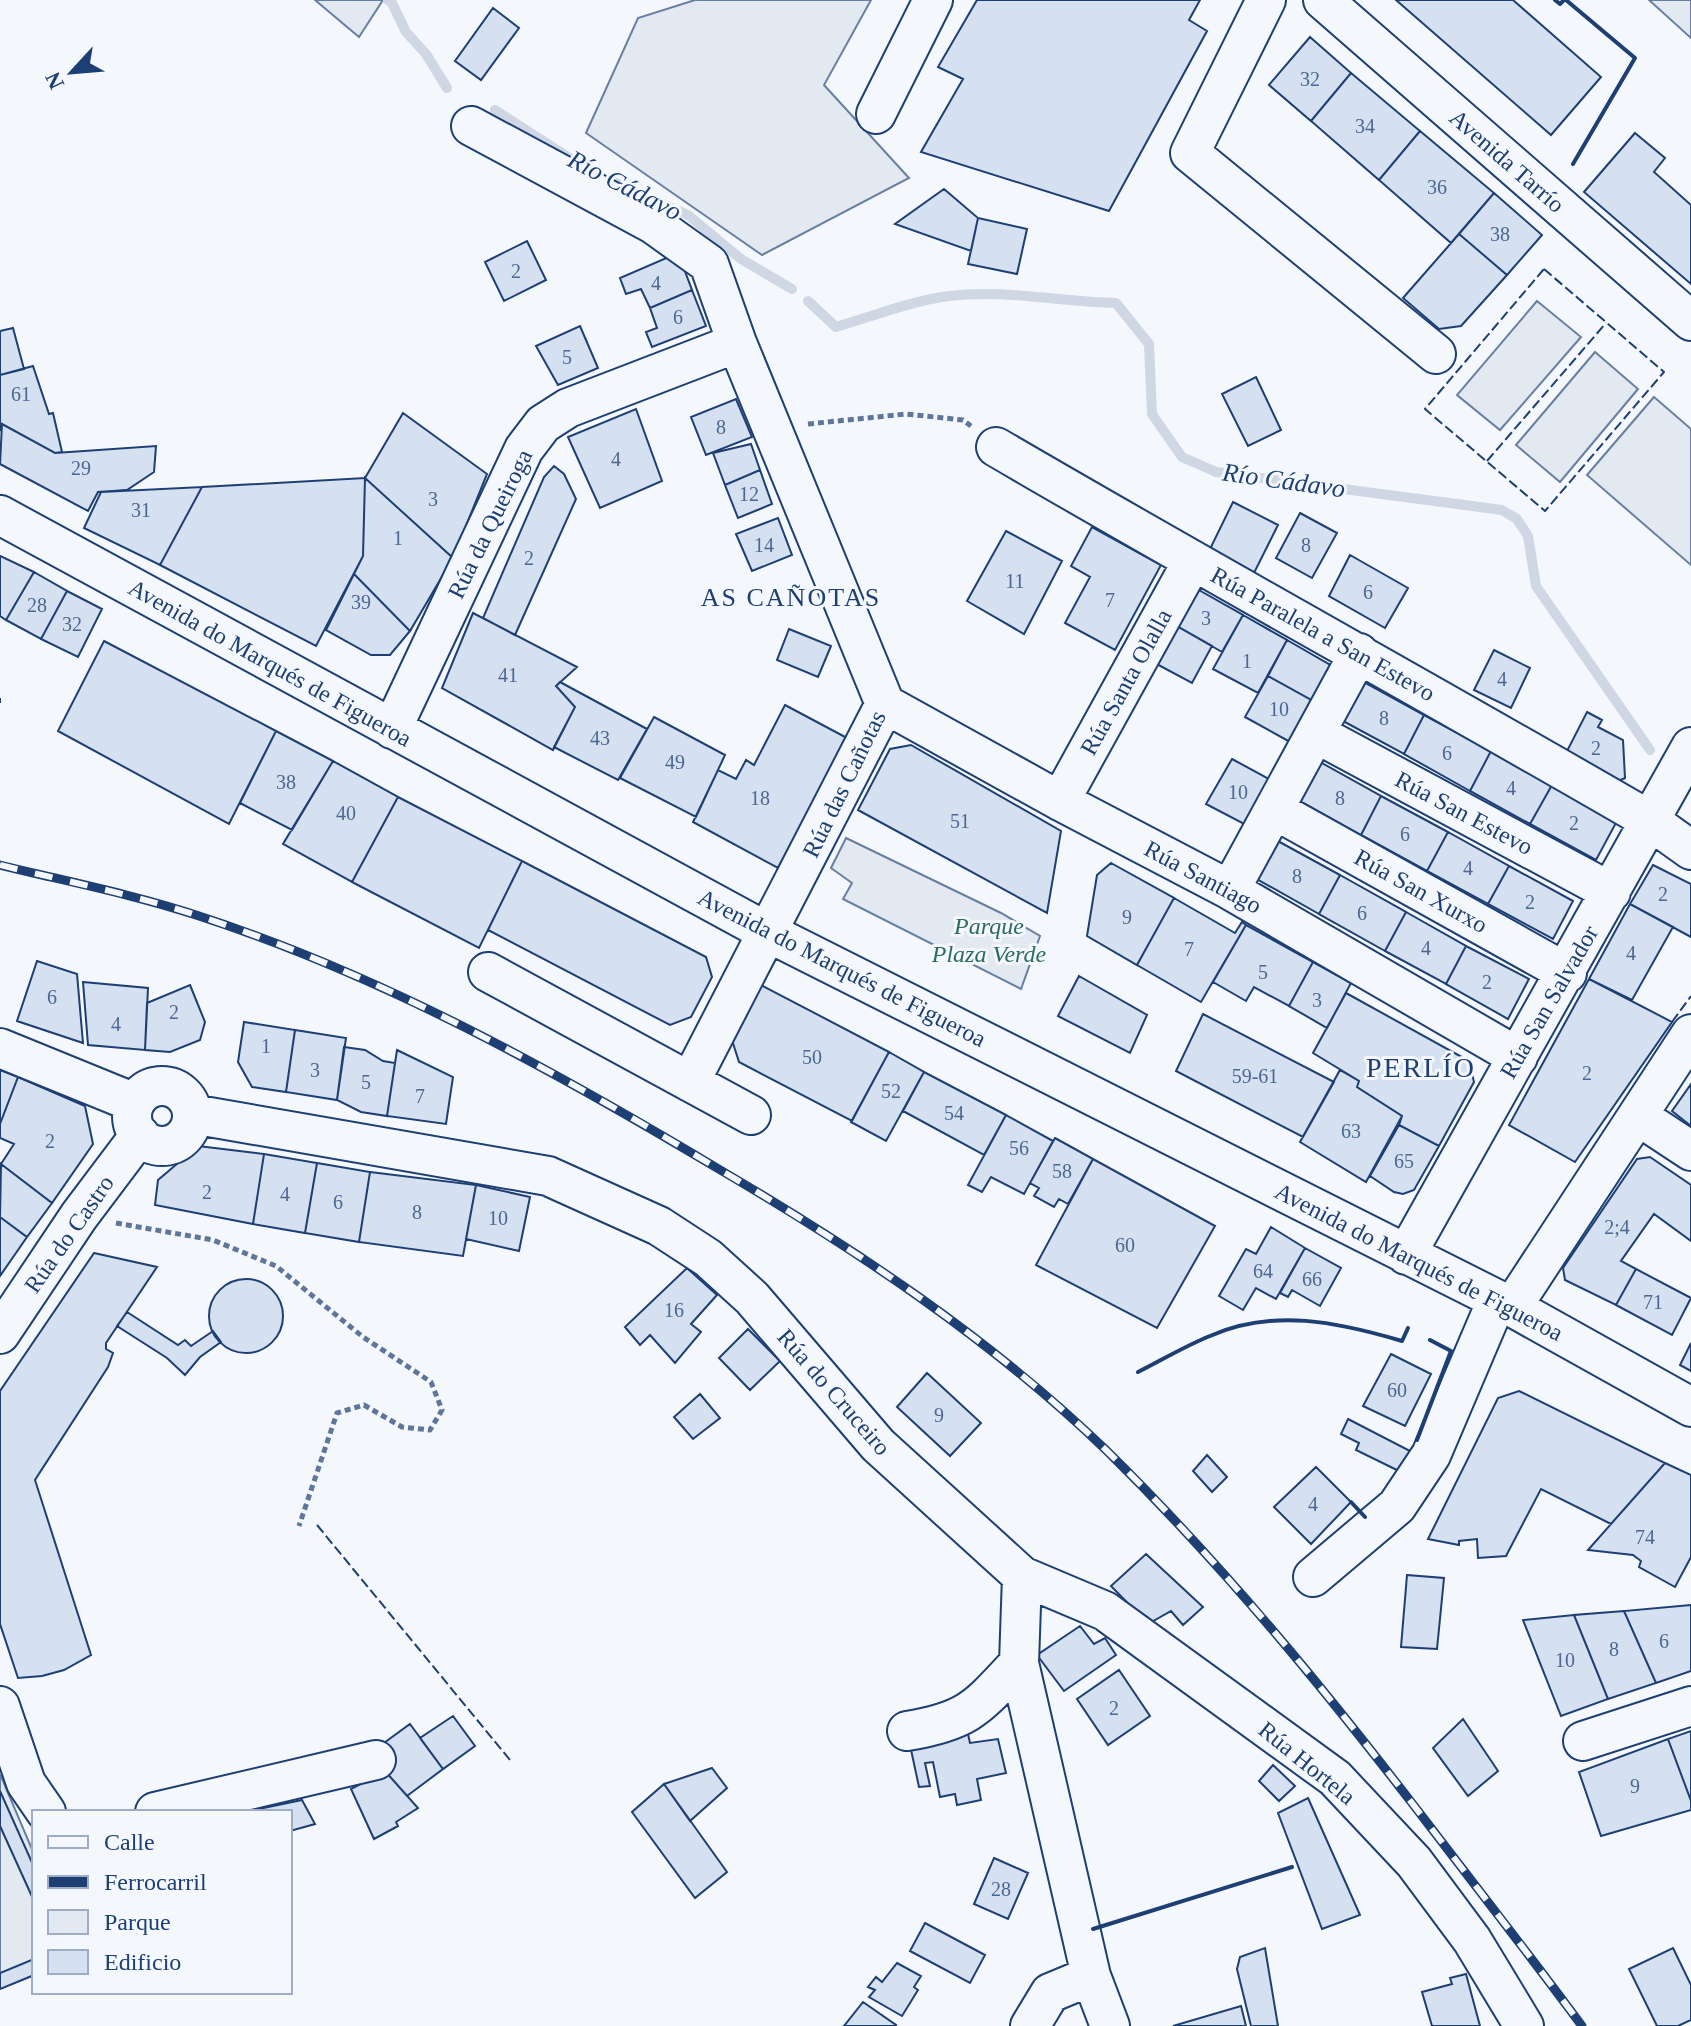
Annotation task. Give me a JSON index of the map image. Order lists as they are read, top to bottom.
{
  "streets": {
    "street": [
      "Avenida Tarrío",
      "Rúa da Queiroga",
      "Rúa Paralela a San Estevo",
      "Avenida do Marqués de Figueroa",
      "Rúa Santa Olalla",
      "Rúa das Cañotas",
      "Rúa San Estevo",
      "Rúa Santiago",
      "Rúa San Xurxo",
      "Rúa San Salvador",
      "Rúa do Castro",
      "Rúa do Cruceiro",
      "Rúa Hortela"
    ]
  },
  "crossings": [
    ["Rúa da Queiroga", "Avenida do Marqués de Figueroa"],
    ["Rúa da Queiroga", "Rúa das Cañotas"],
    ["Rúa Paralela a San Estevo", "Rúa Santa Olalla"],
    ["Rúa Paralela a San Estevo", "Rúa San Salvador"],
    ["Avenida do Marqués de Figueroa", "Rúa das Cañotas"],
    ["Avenida do Marqués de Figueroa", "Rúa San Salvador"],
    ["Rúa Santa Olalla", "Rúa Santiago"],
    ["Rúa das Cañotas", "Rúa Santiago"],
    ["Rúa San Estevo", "Rúa San Salvador"],
    ["Rúa Santiago", "Rúa San Salvador"],
    ["Rúa San Xurxo", "Rúa San Salvador"],
    ["Rúa do Castro", "Rúa do Cruceiro"],
    ["Rúa do Cruceiro", "Rúa Hortela"]
  ],
  "districts": ["AS CAÑOTAS", "PERLÍO"],
  "water": ["Río Cádavo"],
  "parks": ["Parque Plaza Verde"],
  "house_numbers": [
    "32",
    "34",
    "36",
    "38",
    "2",
    "4",
    "6",
    "5",
    "61",
    "8",
    "4",
    "29",
    "12",
    "3",
    "31",
    "1",
    "14",
    "8",
    "2",
    "11",
    "6",
    "7",
    "39",
    "28",
    "3",
    "32",
    "1",
    "41",
    "4",
    "10",
    "8",
    "43",
    "2",
    "6",
    "49",
    "38",
    "4",
    "10",
    "18",
    "8",
    "40",
    "51",
    "2",
    "6",
    "4",
    "8",
    "2",
    "2",
    "6",
    "9",
    "4",
    "7",
    "4",
    "5",
    "2",
    "6",
    "3",
    "2",
    "4",
    "1",
    "50",
    "3",
    "2",
    "59-61",
    "5",
    "52",
    "7",
    "54",
    "63",
    "2",
    "56",
    "65",
    "58",
    "2",
    "4",
    "6",
    "8",
    "10",
    "2;4",
    "60",
    "64",
    "66",
    "71",
    "16",
    "60",
    "9",
    "4",
    "74",
    "6",
    "8",
    "10",
    "2",
    "9",
    "28"
  ],
  "legend": [
    "Calle",
    "Ferrocarril",
    "Parque",
    "Edificio"
  ],
  "north": "bottom left"
}
